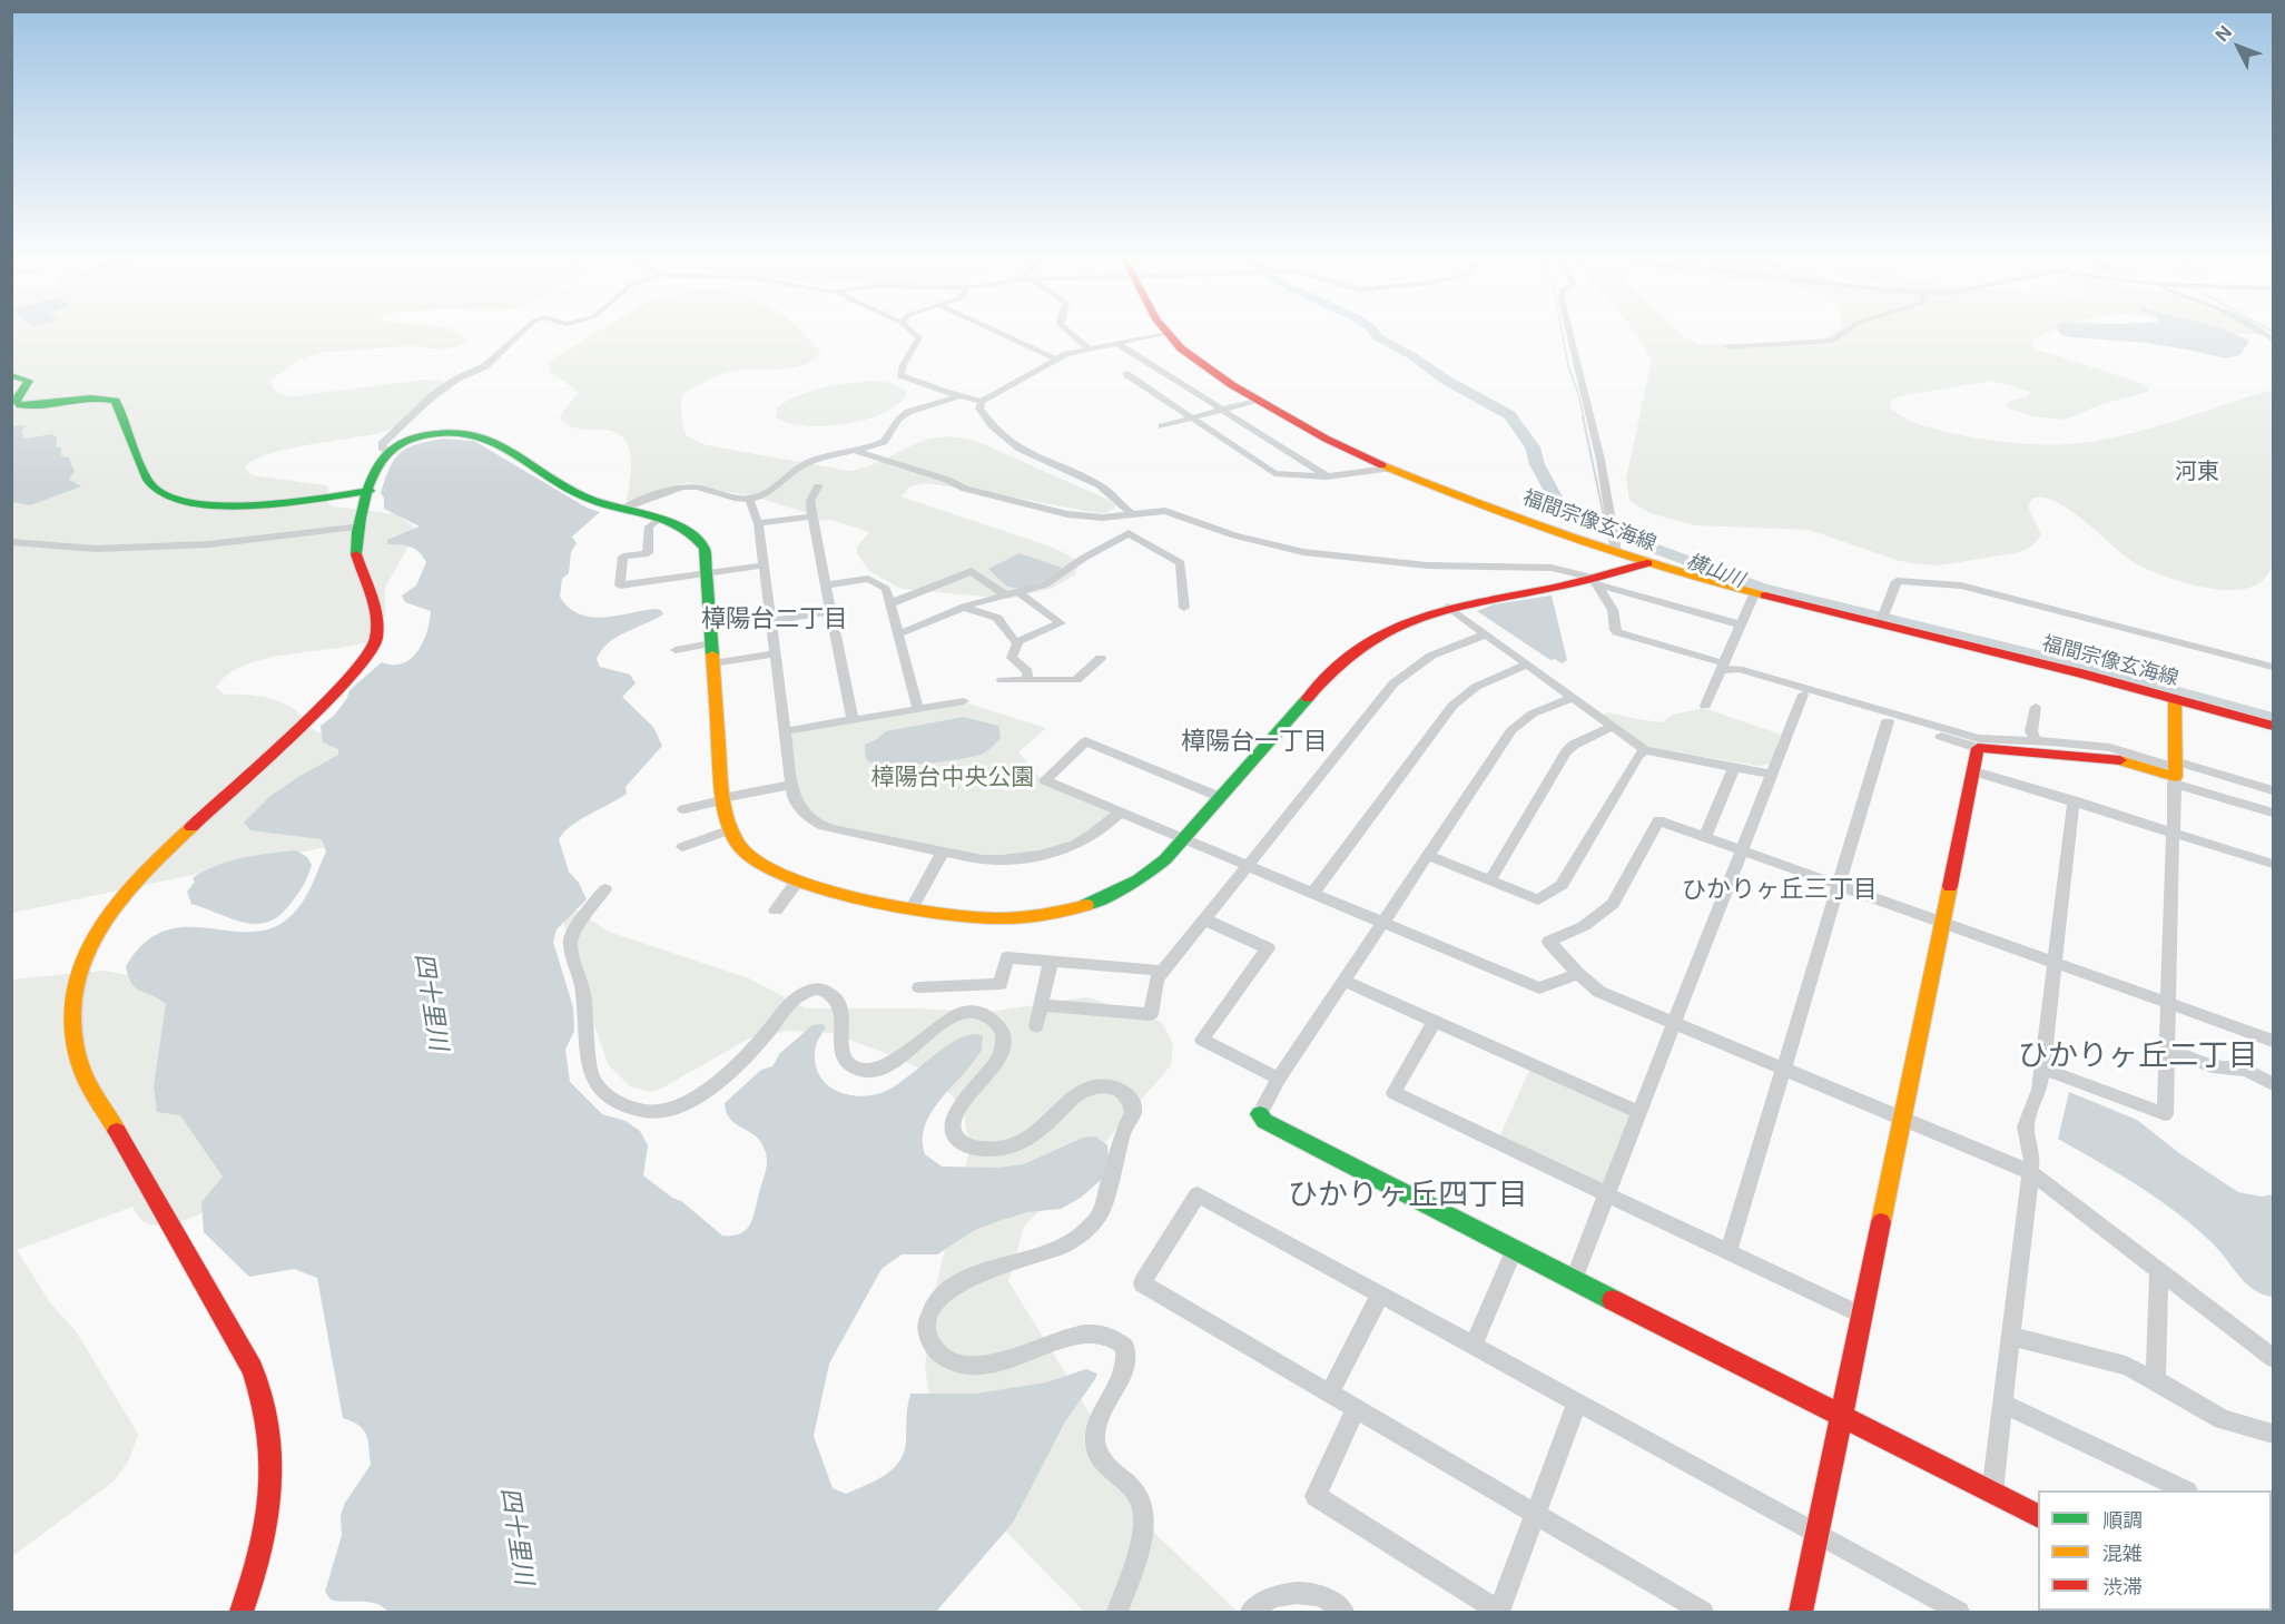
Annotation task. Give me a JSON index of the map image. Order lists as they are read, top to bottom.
{
  "streets": {
    "street": ["福間宗像玄海線"]
  },
  "districts": [
    "河東",
    "樟陽台二丁目",
    "樟陽台一丁目",
    "ひかりヶ丘三丁目",
    "ひかりヶ丘二丁目",
    "ひかりヶ丘四丁目"
  ],
  "water": ["横山川", "四十里川"],
  "parks": ["樟陽台中央公園"],
  "legend": ["順調", "混雑", "渋滞"],
  "north": "top left"
}
